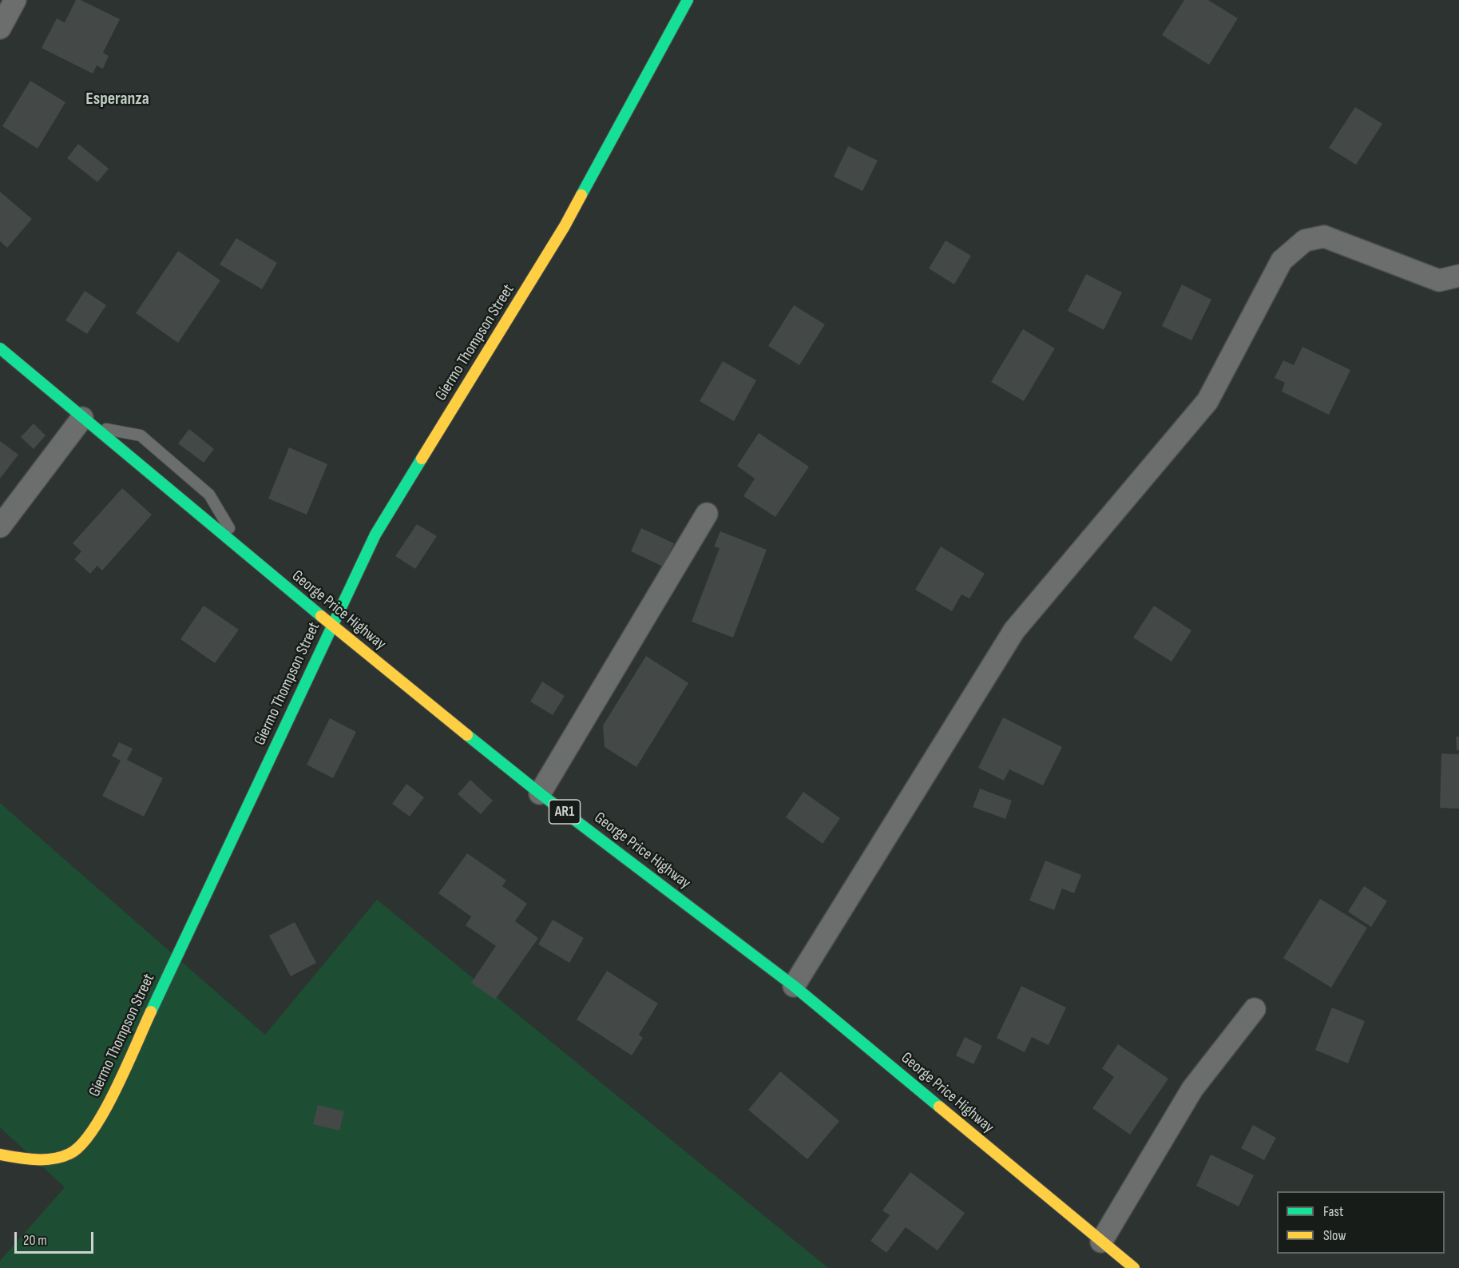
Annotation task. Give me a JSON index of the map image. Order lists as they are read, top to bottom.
{
  "streets": {
    "main road": ["Gíermo Thompson Street", "George Price Highway", "AR1"]
  },
  "crossings": [
    ["Gíermo Thompson Street", "George Price Highway"]
  ],
  "districts": ["Esperanza"],
  "legend": ["Fast", "Slow"],
  "scale_bar": "20 m"
}
